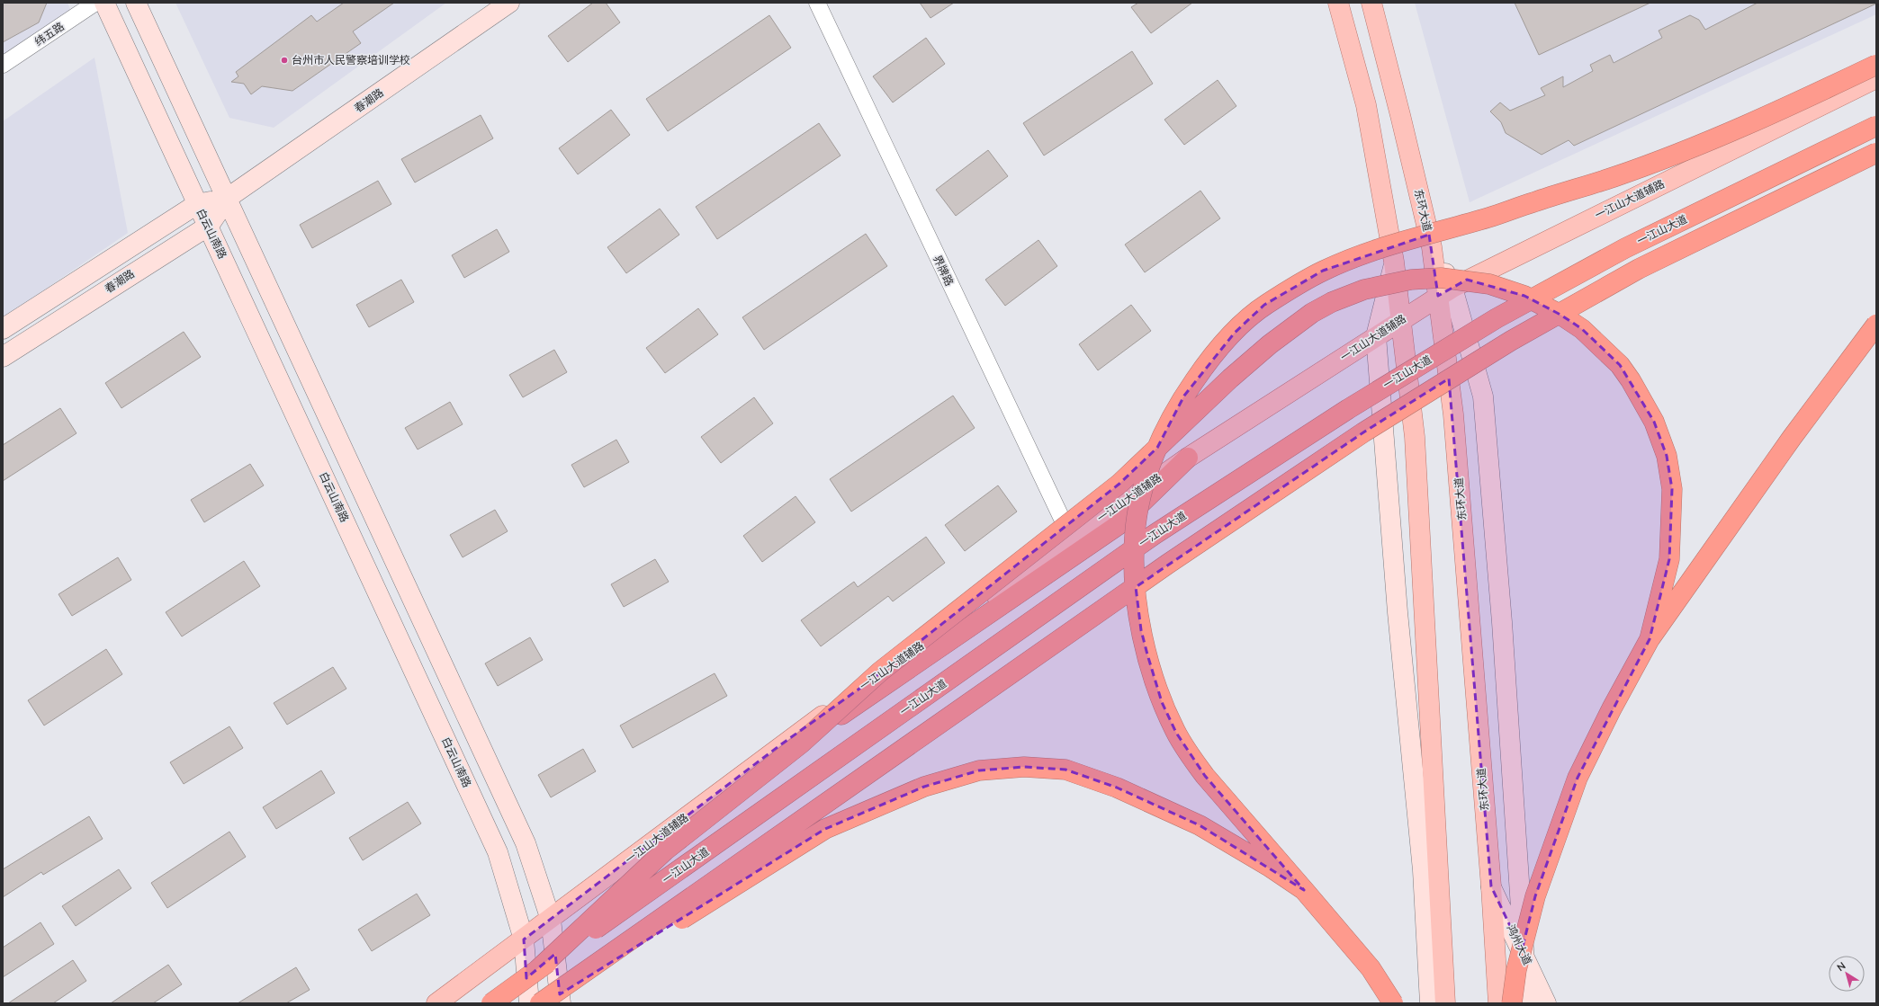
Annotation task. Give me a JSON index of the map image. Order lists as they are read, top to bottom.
{
  "streets": {
    "highway": ["一江山大道"],
    "main road": [
      "春潮路",
      "一江山大道辅路",
      "东环大道",
      "白云山南路",
      "鸿州大道"
    ],
    "street": ["纬五路", "界牌路"]
  },
  "crossings": [
    ["春潮路", "白云山南路"],
    ["一江山大道辅路", "东环大道"],
    ["一江山大道辅路", "白云山南路"],
    ["一江山大道辅路", "界牌路"],
    ["东环大道", "鸿州大道"]
  ],
  "places": ["台州市人民警察培训学校"],
  "north": "top left"
}
